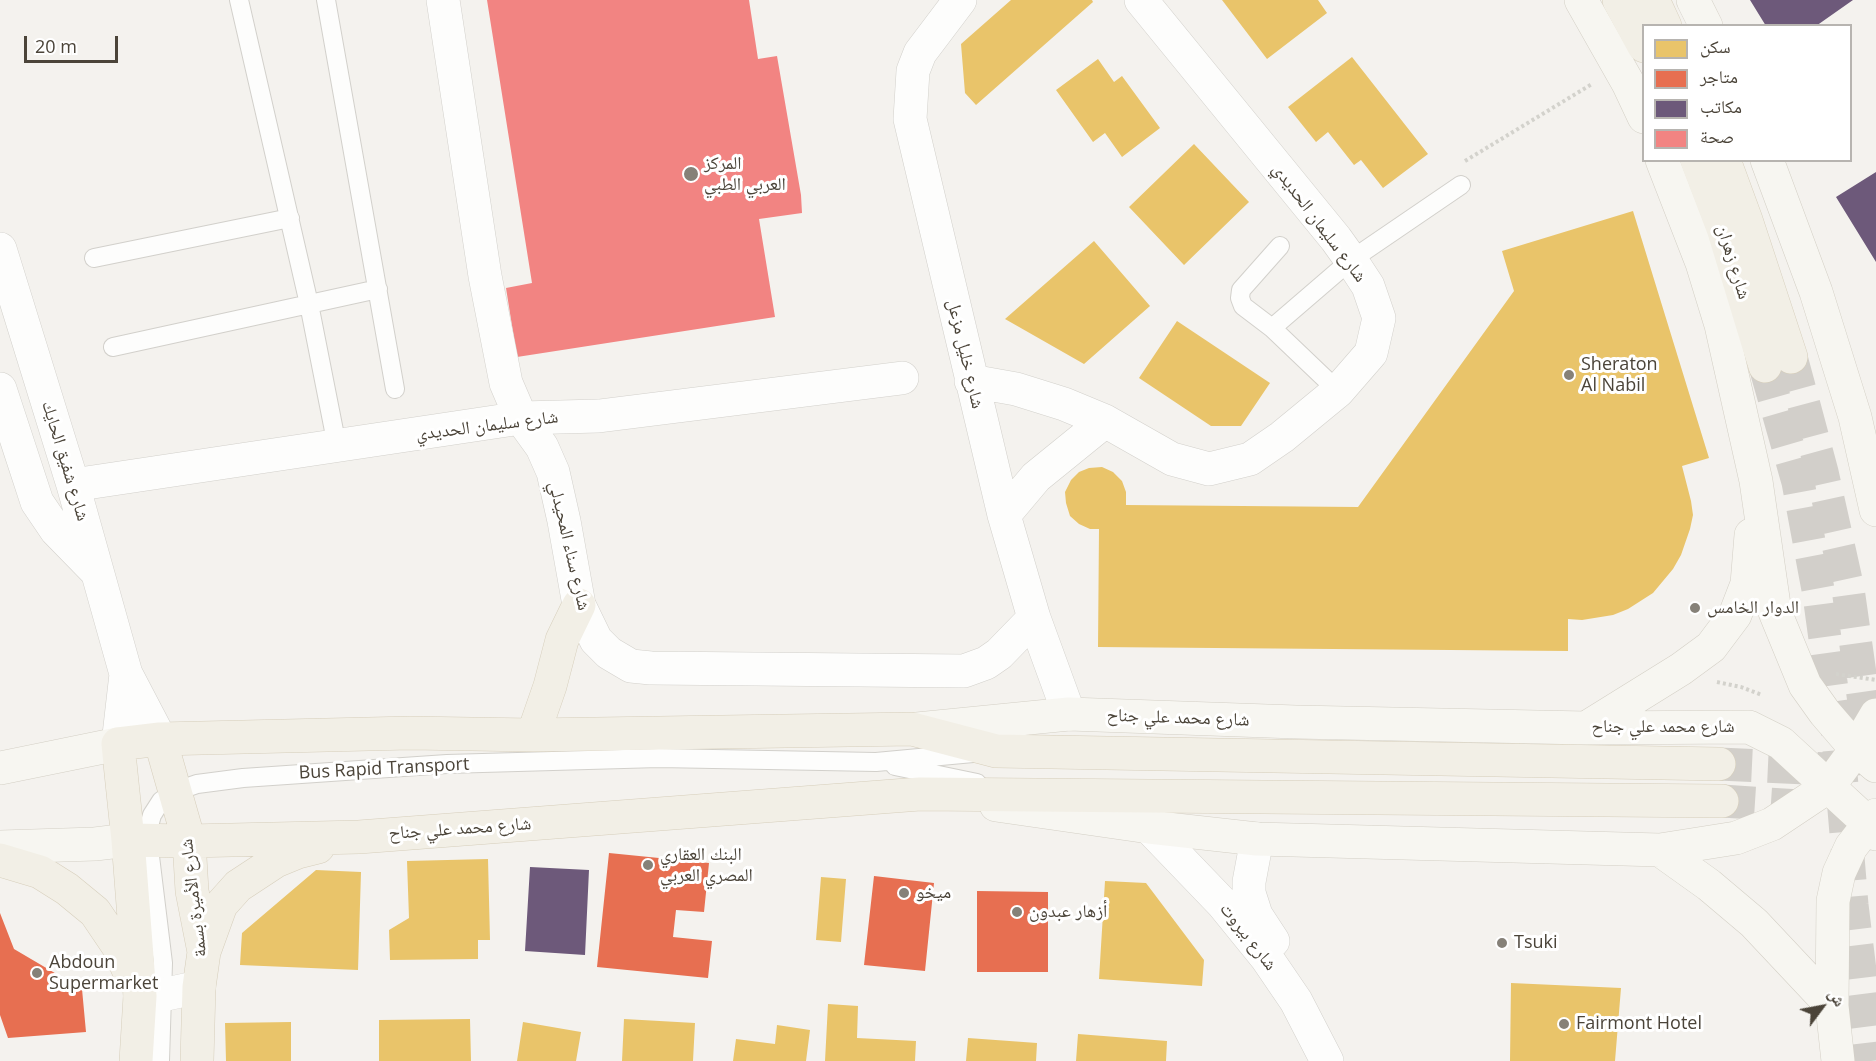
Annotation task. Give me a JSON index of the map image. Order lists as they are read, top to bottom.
{
  "streets": {
    "main road": ["شارع زهران", "شارع محمد علي جناح", "شارع الأميرة بسمة"],
    "street": [
      "شارع سليمان الحديدي",
      "شارع خليل مزعل",
      "شارع شفيق الحايك",
      "شارع سناء المحيدلي",
      "شارع بيروت"
    ],
    "lane": ["Bus Rapid Transport"]
  },
  "crossings": [
    ["شارع سليمان الحديدي", "شارع خليل مزعل"],
    ["شارع سليمان الحديدي", "شارع شفيق الحايك"],
    ["شارع سليمان الحديدي", "شارع سناء المحيدلي"],
    ["شارع خليل مزعل", "شارع سناء المحيدلي"],
    ["شارع خليل مزعل", "شارع محمد علي جناح"],
    ["شارع شفيق الحايك", "شارع محمد علي جناح"],
    ["شارع شفيق الحايك", "شارع الأميرة بسمة"],
    ["شارع محمد علي جناح", "Bus Rapid Transport"],
    ["شارع محمد علي جناح", "شارع الأميرة بسمة"],
    ["شارع محمد علي جناح", "شارع بيروت"],
    ["Bus Rapid Transport", "شارع الأميرة بسمة"]
  ],
  "places": [
    "المركز العربي الطبي",
    "Sheraton Al Nabil",
    "الدوار الخامس",
    "البنك العقاري المصري العربي",
    "ميخو",
    "أزهار عبدون",
    "Tsuki",
    "Abdoun Supermarket",
    "Fairmont Hotel"
  ],
  "legend": [
    "سكن",
    "متاجر",
    "مكاتب",
    "صحة"
  ],
  "scale_bar": "20 m",
  "north": "top right"
}
